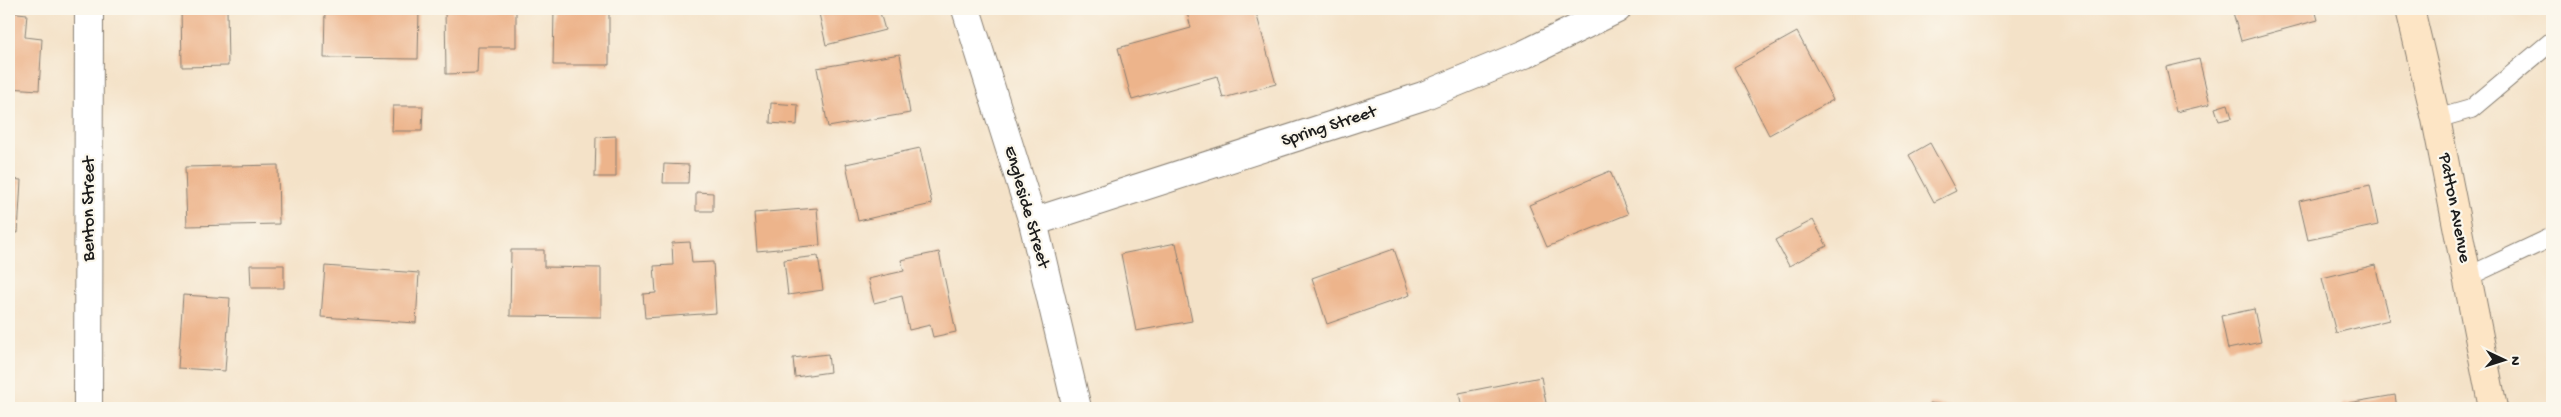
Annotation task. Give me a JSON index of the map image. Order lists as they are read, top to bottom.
{
  "streets": {
    "street": [
      "Spring Street",
      "Engleside Street",
      "Patton Avenue",
      "Benton Street"
    ]
  },
  "crossings": [
    ["Spring Street", "Engleside Street"]
  ],
  "north": "right"
}
